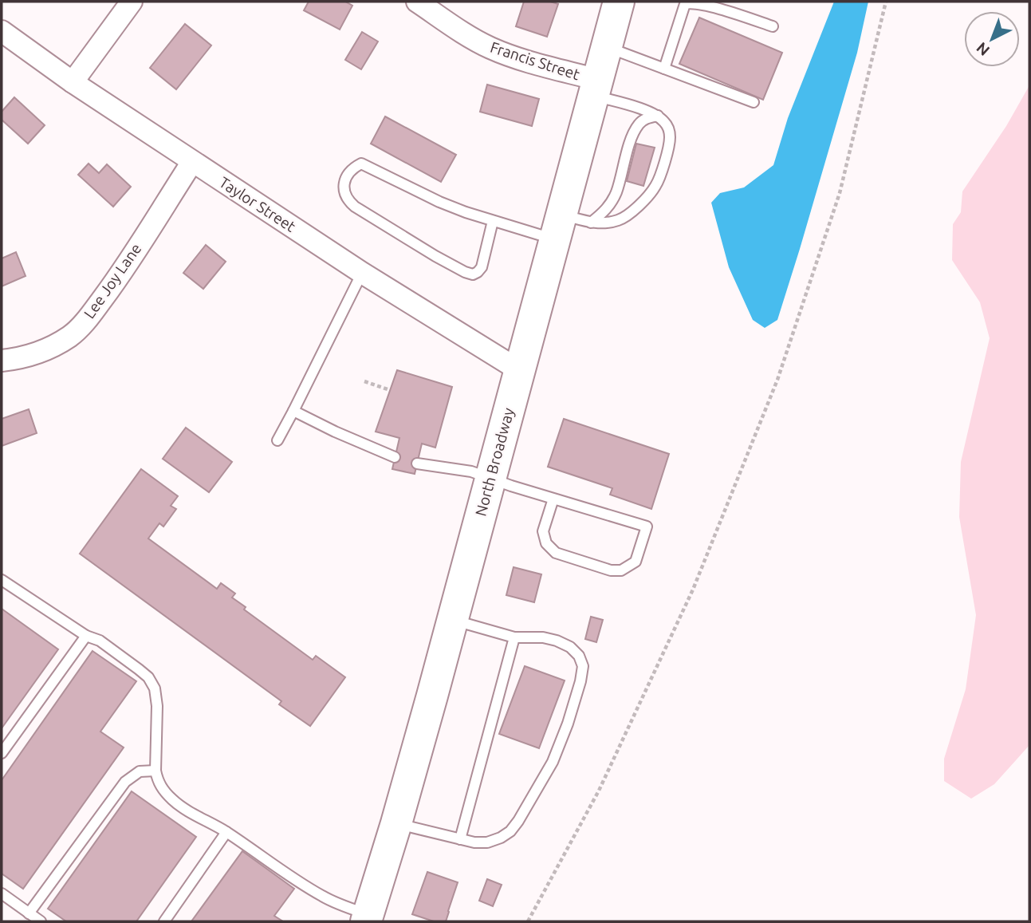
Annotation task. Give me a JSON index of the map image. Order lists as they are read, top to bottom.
{
  "streets": {
    "main road": ["North Broadway"],
    "street": ["Francis Street", "Taylor Street", "Lee Joy Lane"]
  },
  "crossings": [
    ["Francis Street", "North Broadway"],
    ["Taylor Street", "Lee Joy Lane"],
    ["Taylor Street", "North Broadway"]
  ],
  "north": "bottom left"
}
